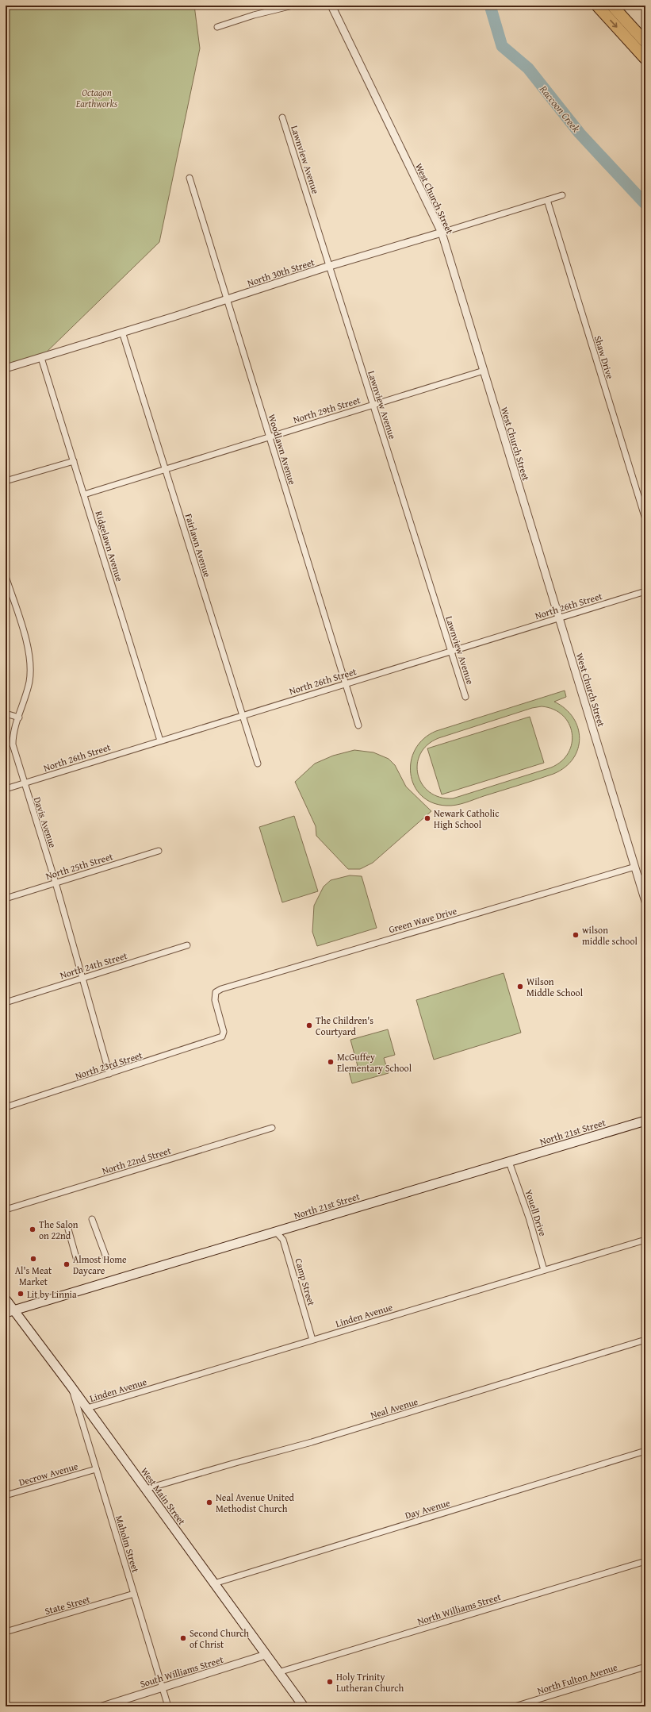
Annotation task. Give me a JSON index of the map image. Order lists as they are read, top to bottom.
{
  "streets": {
    "main road": ["North 21st Street", "West Main Street"],
    "street": [
      "Lawnview Avenue",
      "West Church Street",
      "North 30th Street",
      "Shaw Drive",
      "North 29th Street",
      "Woodlawn Avenue",
      "Fairlawn Avenue",
      "Ridgelawn Avenue",
      "North 26th Street",
      "Davis Avenue",
      "North 25th Street",
      "Green Wave Drive",
      "North 24th Street",
      "North 23rd Street",
      "North 22nd Street",
      "Youell Drive",
      "Camp Street",
      "Linden Avenue",
      "Neal Avenue",
      "Decrow Avenue",
      "Day Avenue",
      "Maholm Street",
      "State Street",
      "North Williams Street",
      "South Williams Street",
      "North Fulton Avenue"
    ]
  },
  "crossings": [
    ["Lawnview Avenue", "North 30th Street"],
    ["Lawnview Avenue", "North 29th Street"],
    ["Lawnview Avenue", "North 26th Street"],
    ["West Church Street", "North 30th Street"],
    ["West Church Street", "North 29th Street"],
    ["West Church Street", "North 26th Street"],
    ["West Church Street", "Green Wave Drive"],
    ["North 30th Street", "Shaw Drive"],
    ["North 30th Street", "Woodlawn Avenue"],
    ["North 30th Street", "Fairlawn Avenue"],
    ["North 30th Street", "Ridgelawn Avenue"],
    ["North 29th Street", "Woodlawn Avenue"],
    ["North 29th Street", "Fairlawn Avenue"],
    ["North 29th Street", "Ridgelawn Avenue"],
    ["Woodlawn Avenue", "North 26th Street"],
    ["Fairlawn Avenue", "North 26th Street"],
    ["Ridgelawn Avenue", "North 26th Street"],
    ["North 26th Street", "Davis Avenue"],
    ["Davis Avenue", "North 25th Street"],
    ["Davis Avenue", "North 24th Street"],
    ["Davis Avenue", "North 23rd Street"],
    ["Green Wave Drive", "North 23rd Street"],
    ["North 21st Street", "Youell Drive"],
    ["North 21st Street", "Camp Street"],
    ["North 21st Street", "West Main Street"],
    ["Youell Drive", "Linden Avenue"],
    ["Camp Street", "Linden Avenue"],
    ["Linden Avenue", "West Main Street"],
    ["Neal Avenue", "West Main Street"],
    ["Decrow Avenue", "Maholm Street"],
    ["West Main Street", "Day Avenue"],
    ["West Main Street", "Maholm Street"],
    ["West Main Street", "North Williams Street"],
    ["West Main Street", "South Williams Street"],
    ["Maholm Street", "State Street"],
    ["Maholm Street", "South Williams Street"]
  ],
  "water": ["Raccoon Creek"],
  "parks": ["Octagon Earthworks"],
  "places": [
    "Newark Catholic High School",
    "wilson middle school",
    "Wilson Middle School",
    "The Children's Courtyard",
    "McGuffey Elementary School",
    "The Salon on 22nd",
    "Al's Meat Market",
    "Almost Home Daycare",
    "Lit by Linnia",
    "Neal Avenue United Methodist Church",
    "Second Church of Christ",
    "Holy Trinity Lutheran Church"
  ]
}
